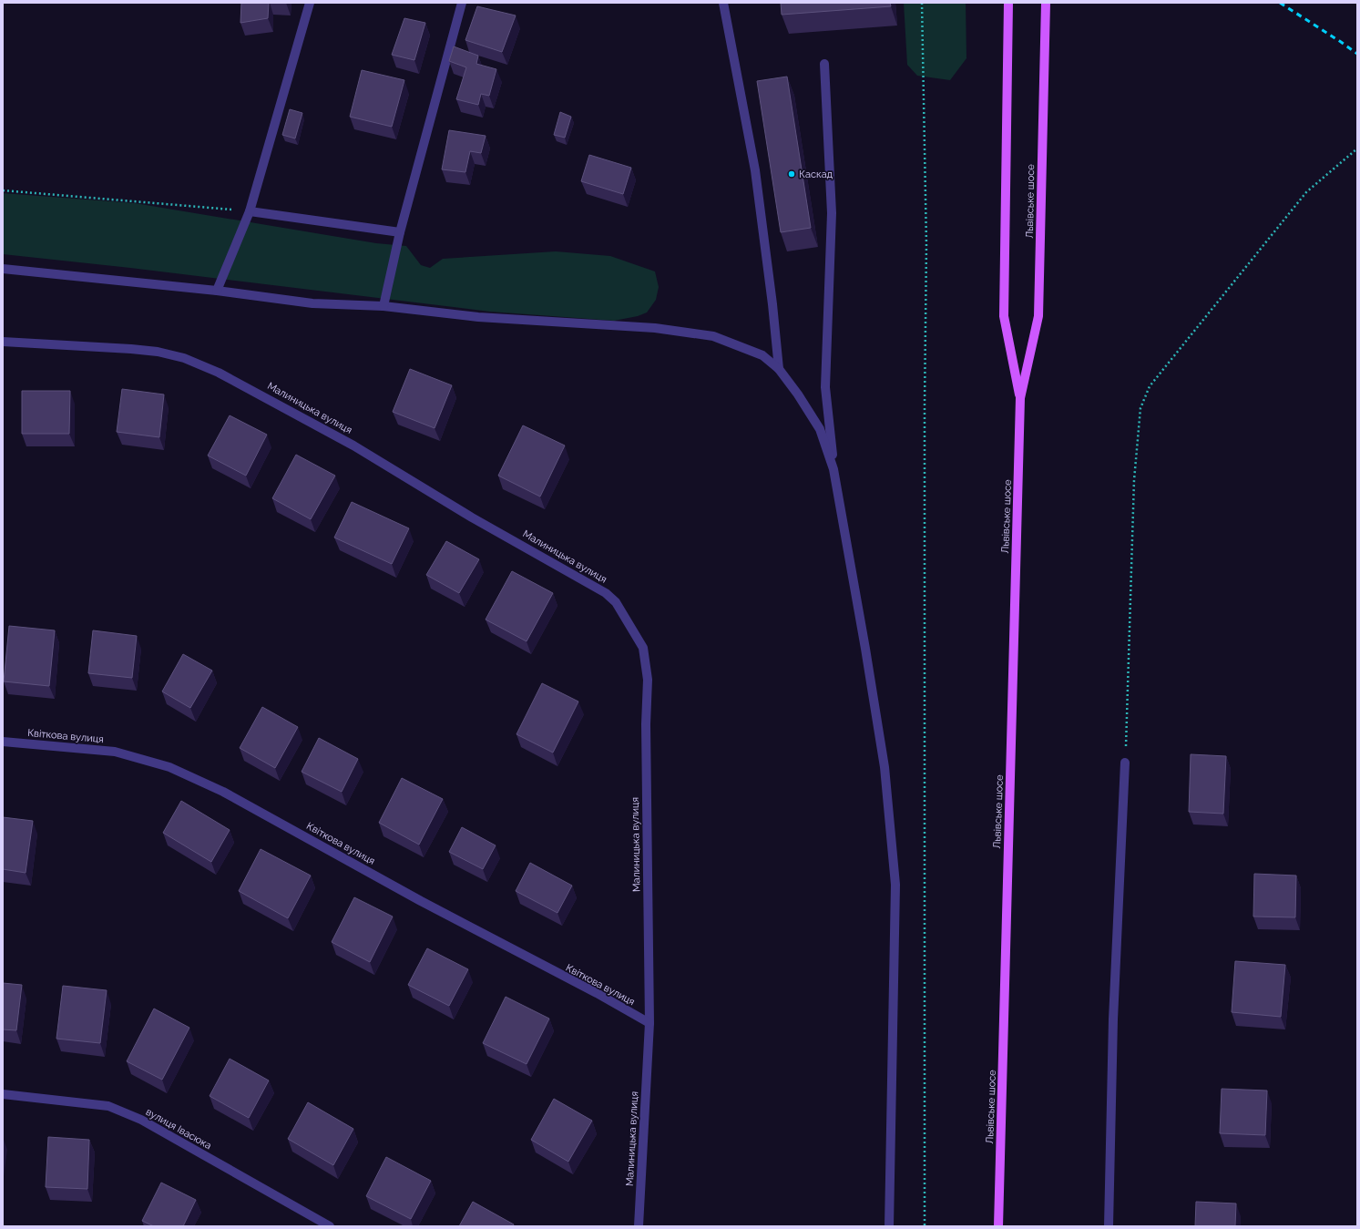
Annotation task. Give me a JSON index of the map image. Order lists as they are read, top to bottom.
{
  "streets": {
    "main road": ["Львівське шосе"],
    "street": ["Малиницька вулиця", "Квіткова вулиця", "вулиця Івасюка"]
  },
  "crossings": [
    ["Малиницька вулиця", "Квіткова вулиця"]
  ],
  "places": ["Каскад"]
}
